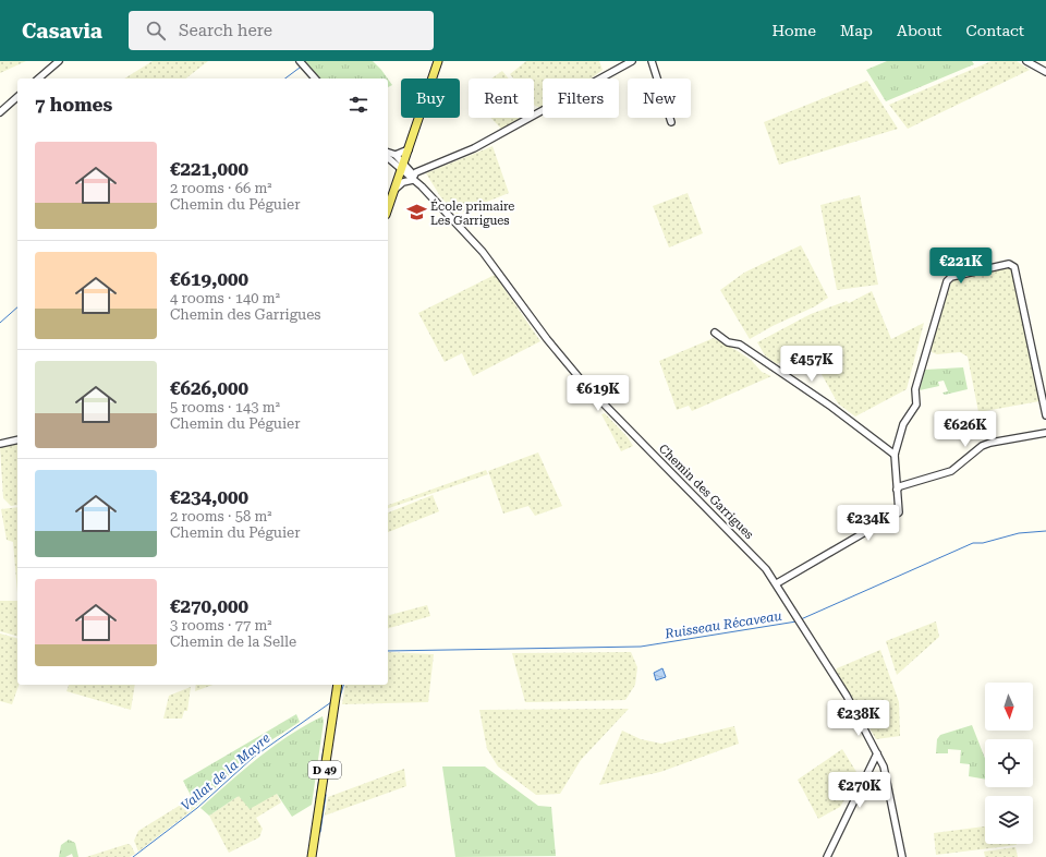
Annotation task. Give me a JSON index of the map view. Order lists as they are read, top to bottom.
{
  "streets": {
    "main road": ["D 49"],
    "street": ["Chemin des Garrigues"]
  },
  "water": ["Ruisseau Récaveau", "Vallat de la Mayre"],
  "places": {
    "school or university": ["École primaire Les Garrigues"]
  },
  "north": "bottom",
  "page": {
    "header": "Casavia",
    "search": "Search here",
    "nav": [
      "Home",
      "Map",
      "About",
      "Contact"
    ],
    "chip": [
      "Buy",
      "Rent",
      "Filters",
      "New"
    ],
    "heading": "7 homes",
    "list": [
      {
        "name": "€221,000",
        "note": "2 rooms · 66 m² · Chemin du Péguier"
      },
      {
        "name": "€619,000",
        "note": "4 rooms · 140 m² · Chemin des Garrigues"
      },
      {
        "name": "€626,000",
        "note": "5 rooms · 143 m² · Chemin du Péguier"
      },
      {
        "name": "€234,000",
        "note": "2 rooms · 58 m² · Chemin du Péguier"
      },
      {
        "name": "€270,000",
        "note": "3 rooms · 77 m² · Chemin de la Selle"
      }
    ],
    "price": [
      "€221K",
      "€457K",
      "€619K",
      "€626K",
      "€234K",
      "€238K",
      "€270K"
    ]
  }
}
